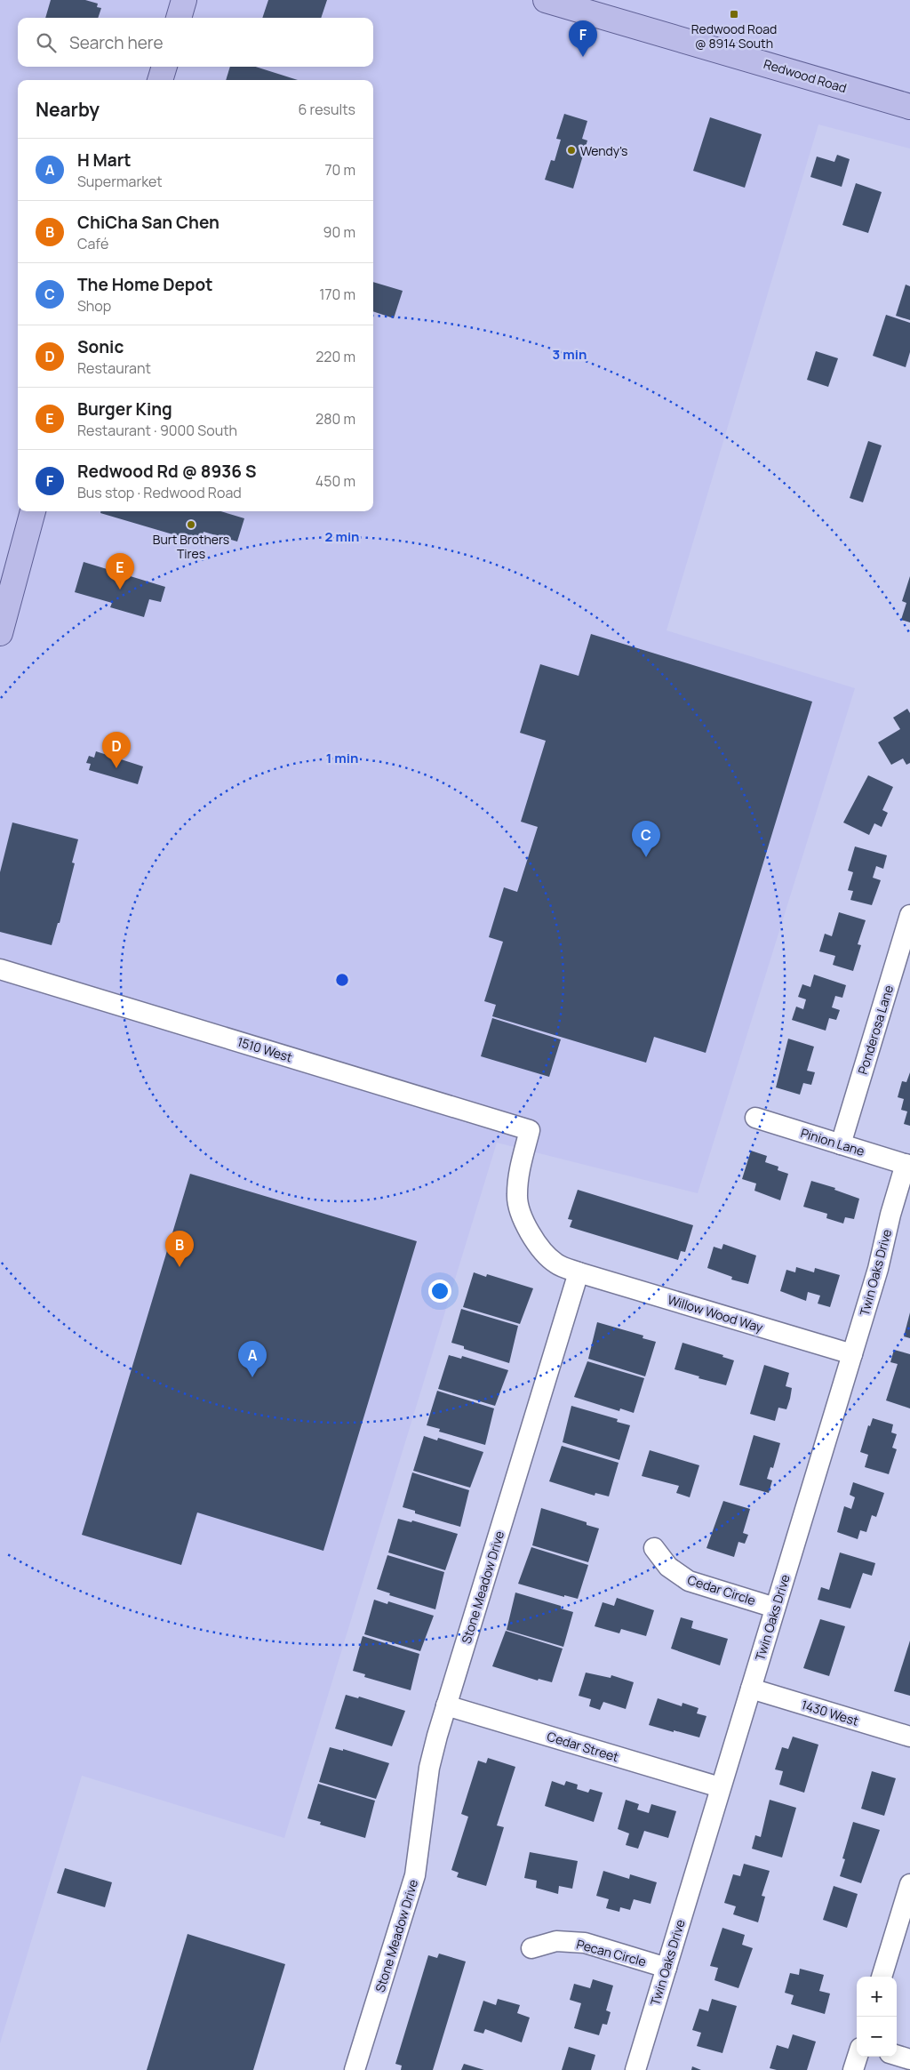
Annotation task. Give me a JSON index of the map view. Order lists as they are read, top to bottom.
{
  "streets": {
    "main road": ["Redwood Road"],
    "street": [
      "Ponderosa Lane",
      "1510 West",
      "Pinion Lane",
      "Twin Oaks Drive",
      "Willow Wood Way",
      "Stone Meadow Drive",
      "Cedar Circle",
      "1430 West",
      "Cedar Street",
      "Pecan Circle"
    ]
  },
  "crossings": [
    ["Ponderosa Lane", "Pinion Lane"],
    ["1510 West", "Willow Wood Way"],
    ["1510 West", "Stone Meadow Drive"],
    ["Pinion Lane", "Twin Oaks Drive"],
    ["Twin Oaks Drive", "Willow Wood Way"],
    ["Twin Oaks Drive", "Cedar Circle"],
    ["Twin Oaks Drive", "1430 West"],
    ["Twin Oaks Drive", "Cedar Street"],
    ["Twin Oaks Drive", "Pecan Circle"],
    ["Willow Wood Way", "Stone Meadow Drive"],
    ["Stone Meadow Drive", "Cedar Street"]
  ],
  "places": {
    "transit": ["Redwood Road @ 8914 South"],
    "other": ["Wendy's", "Burt Brothers Tires"]
  },
  "page": {
    "search": "Search here",
    "pins": [
      "F",
      "E",
      "D",
      "C",
      "B",
      "A"
    ],
    "heading": ["Nearby", "6 results"],
    "list": [
      {
        "mark": "A",
        "name": "H Mart",
        "note": "Supermarket",
        "value": "70 m"
      },
      {
        "mark": "B",
        "name": "ChiCha San Chen",
        "note": "Café",
        "value": "90 m"
      },
      {
        "mark": "C",
        "name": "The Home Depot",
        "note": "Shop",
        "value": "170 m"
      },
      {
        "mark": "D",
        "name": "Sonic",
        "note": "Restaurant",
        "value": "220 m"
      },
      {
        "mark": "E",
        "name": "Burger King",
        "note": "Restaurant · 9000 South",
        "value": "280 m"
      },
      {
        "mark": "F",
        "name": "Redwood Rd @ 8936 S",
        "note": "Bus stop · Redwood Road",
        "value": "450 m"
      }
    ],
    "map_buttons": ["+", "−"]
  },
  "rings": ["3 min", "2 min", "1 min"]
}
